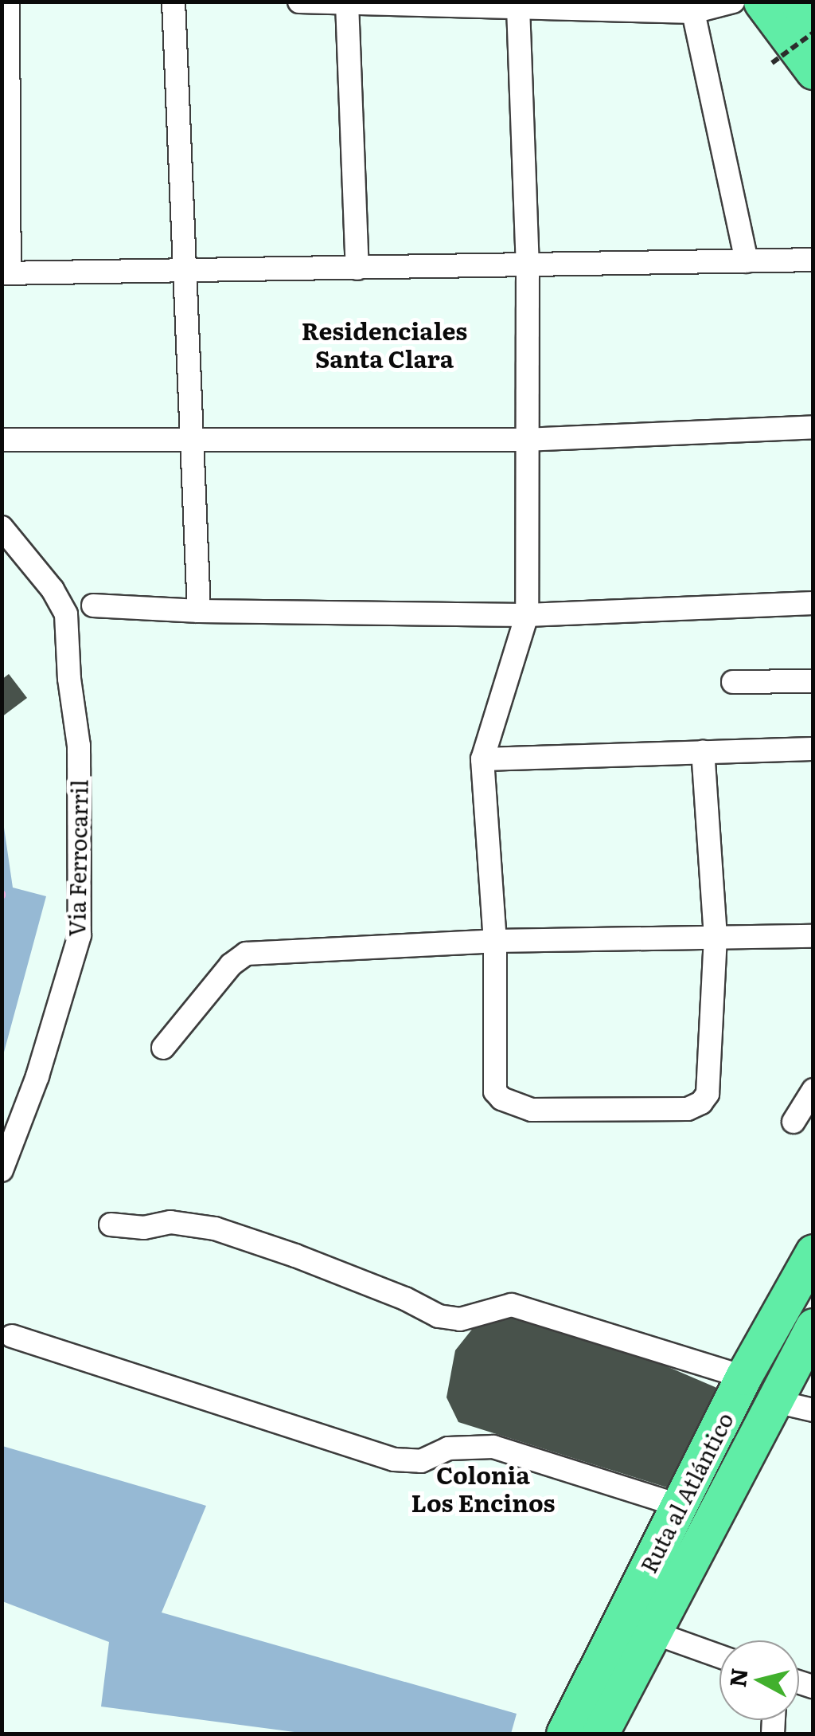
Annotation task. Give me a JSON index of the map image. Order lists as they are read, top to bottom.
{
  "streets": {
    "highway": ["Ruta al Atlántico"],
    "street": ["Via Ferrocarril"]
  },
  "districts": ["Residenciales Santa Clara", "Colonia Los Encinos"],
  "north": "left"
}
